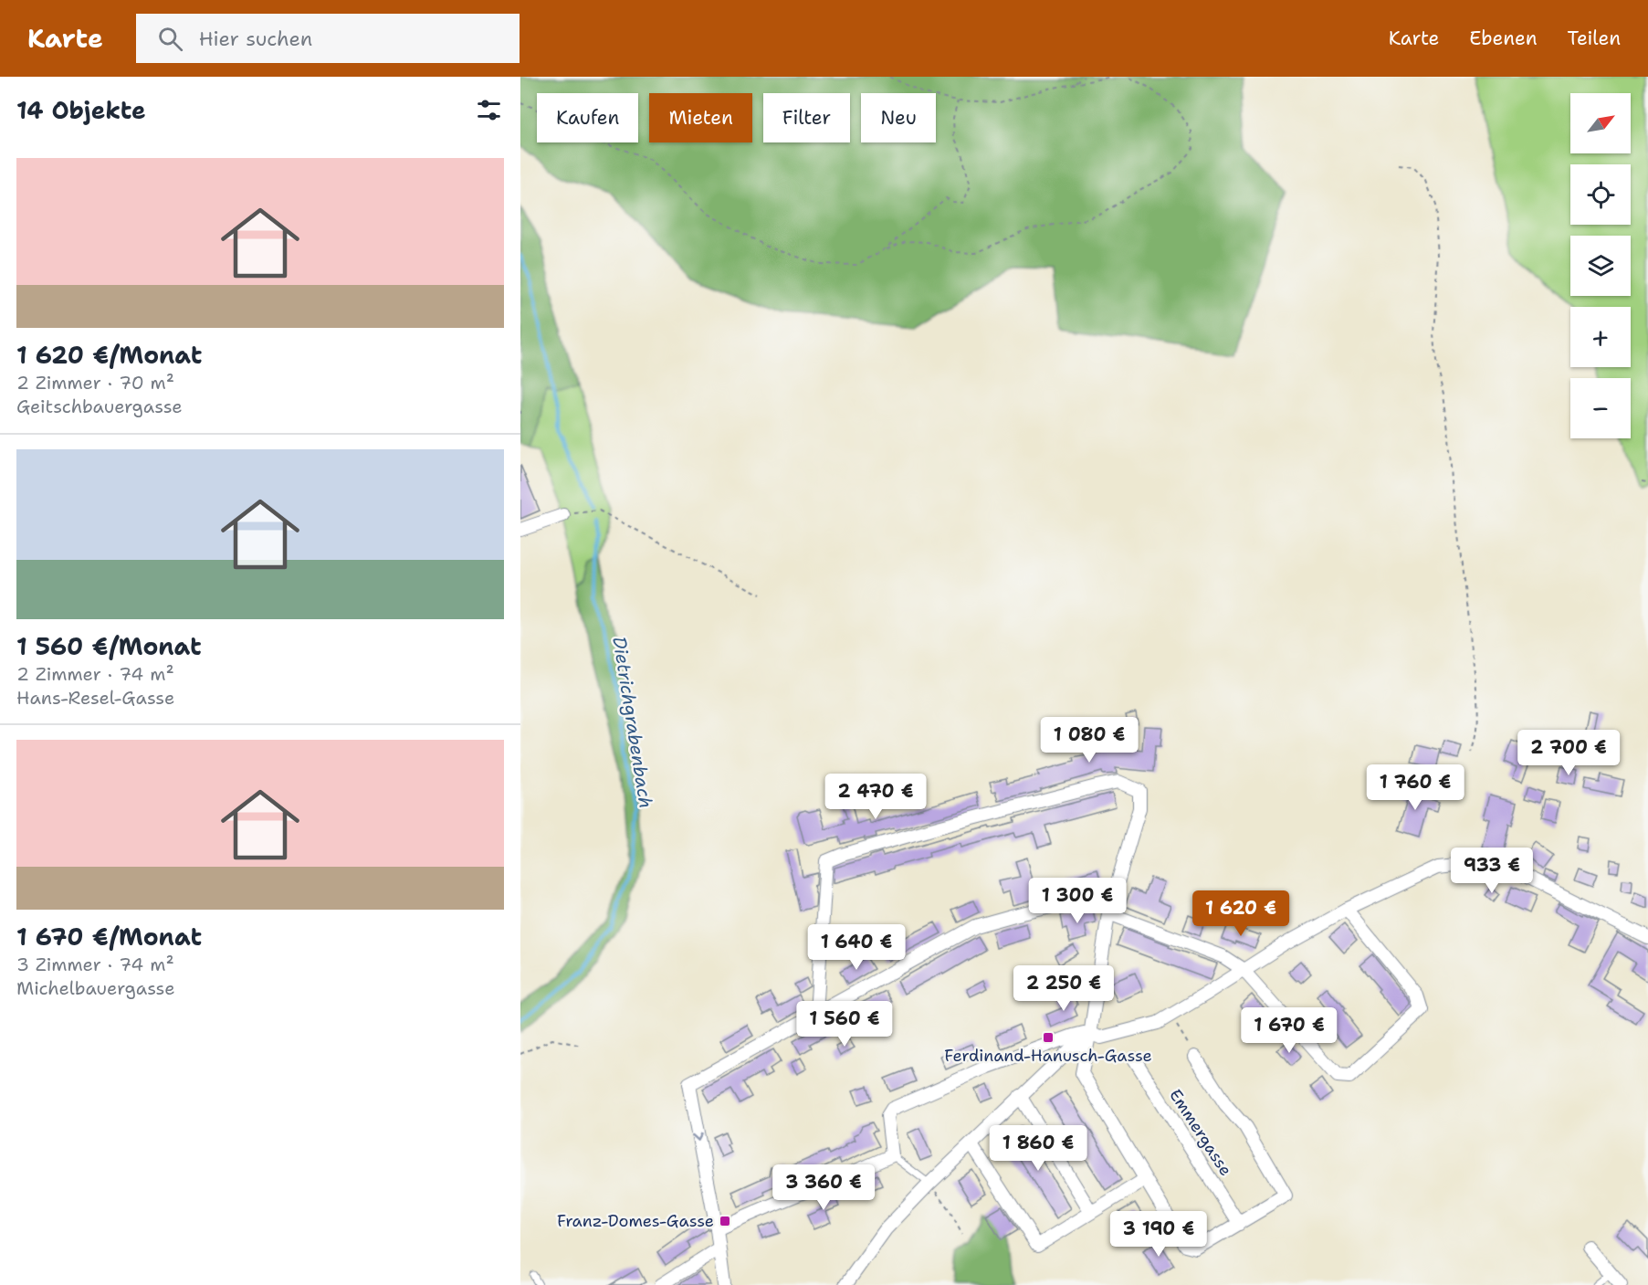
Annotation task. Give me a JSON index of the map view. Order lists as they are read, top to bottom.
{
  "streets": {
    "street": ["Emmergasse"]
  },
  "water": ["Dietrichgrabenbach"],
  "places": {
    "transit": ["Ferdinand-Hanusch-Gasse", "Franz-Domes-Gasse"]
  },
  "north": "top right",
  "page": {
    "header": "Karte",
    "search": "Hier suchen",
    "nav": ["Karte", "Ebenen", "Teilen"],
    "heading": "14 Objekte",
    "map_buttons": ["+", "−"],
    "chip": [
      "Kaufen",
      "Mieten",
      "Filter",
      "Neu"
    ],
    "list": [
      {
        "name": "1 620 €/Monat",
        "note": "2 Zimmer · 70 m² · Geitschbauergasse"
      },
      {
        "name": "1 560 €/Monat",
        "note": "2 Zimmer · 74 m² · Hans-Resel-Gasse"
      },
      {
        "name": "1 670 €/Monat",
        "note": "3 Zimmer · 74 m² · Michelbauergasse"
      }
    ],
    "price": [
      "1 080 €",
      "2 700 €",
      "1 760 €",
      "2 470 €",
      "933 €",
      "1 300 €",
      "1 620 €",
      "1 640 €",
      "2 250 €",
      "1 560 €",
      "1 670 €",
      "1 860 €",
      "3 360 €",
      "3 190 €"
    ]
  }
}
